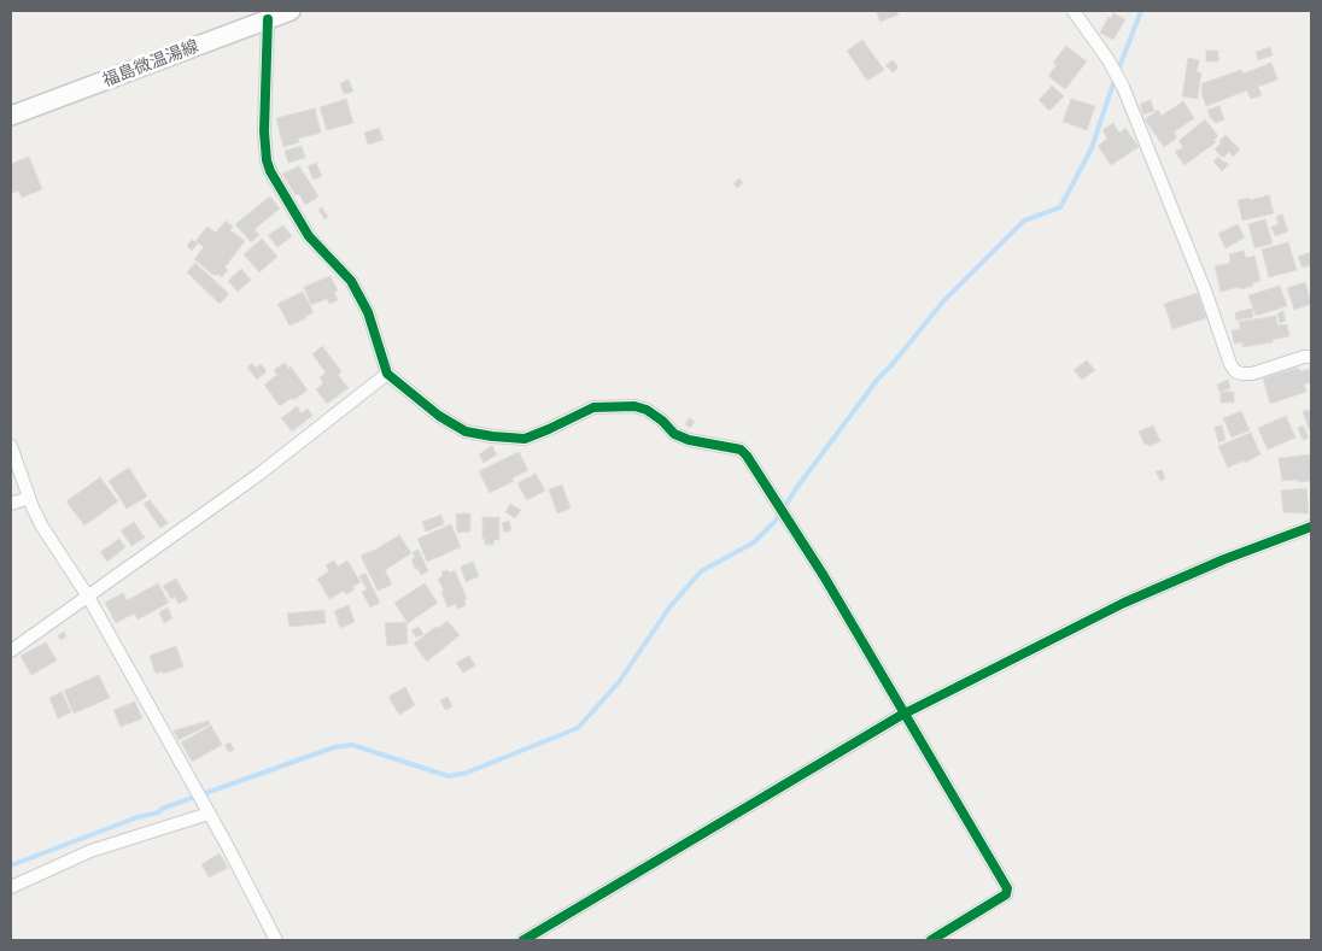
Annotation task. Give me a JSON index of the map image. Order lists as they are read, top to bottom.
{
  "streets": {
    "main road": ["福島微温湯線"]
  }
}
